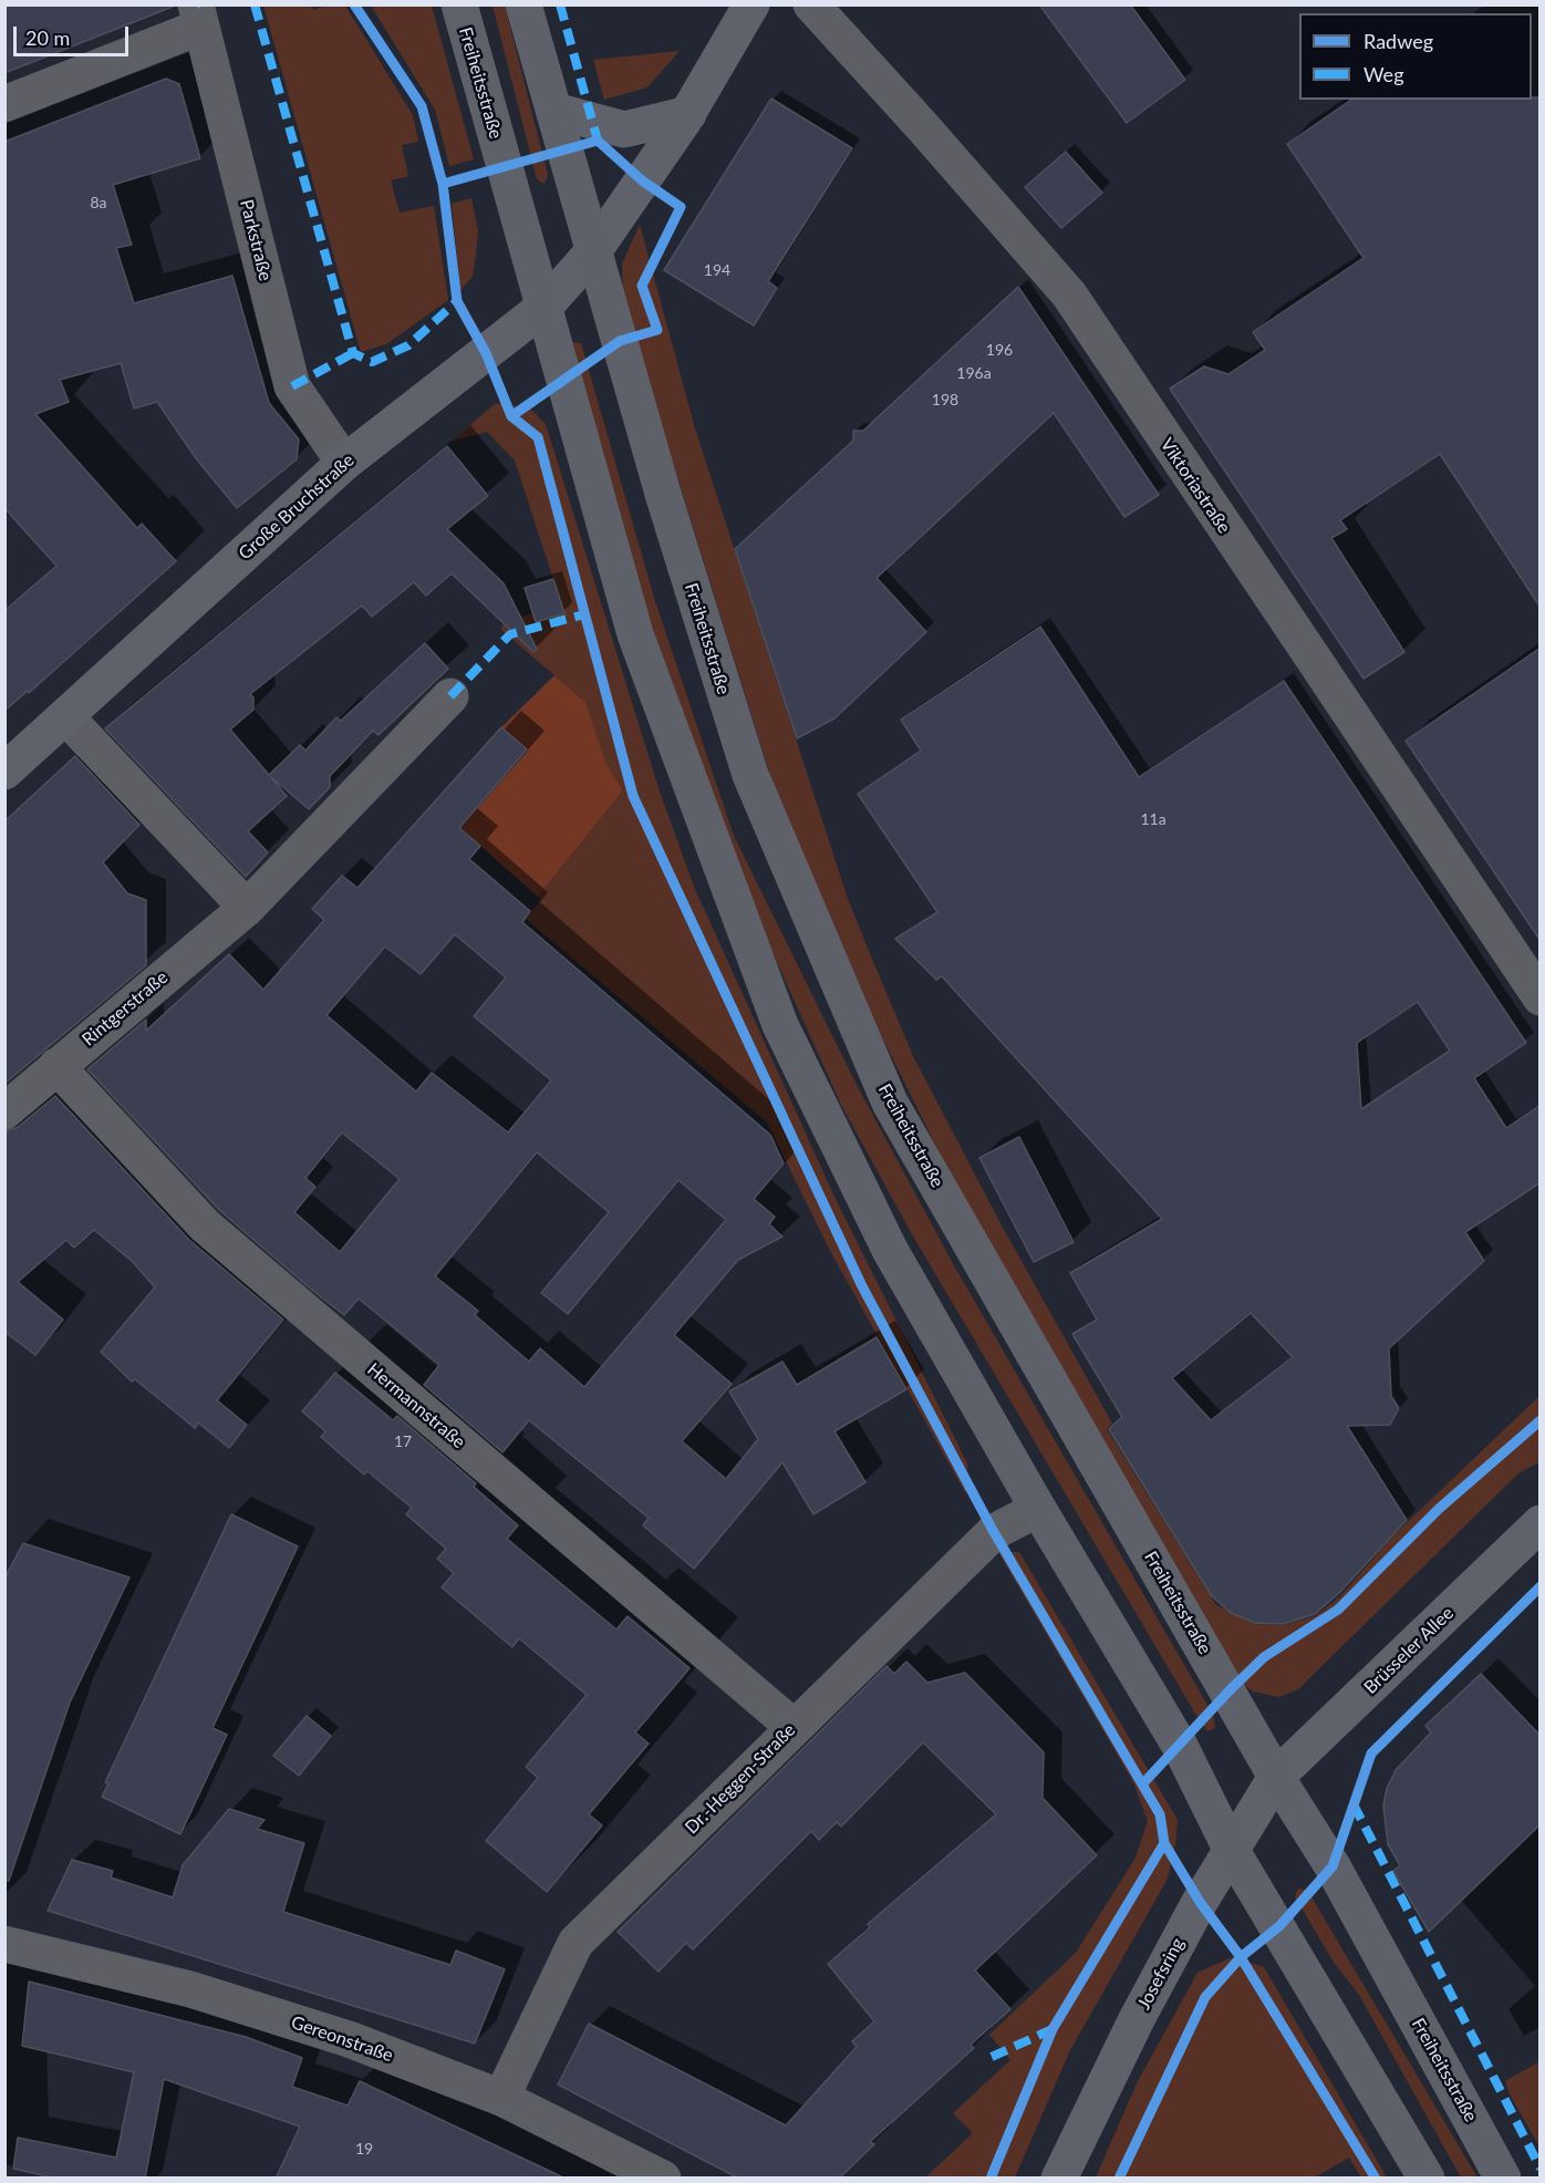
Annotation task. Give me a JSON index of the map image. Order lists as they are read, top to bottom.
{
  "streets": {
    "main road": [
      "Freiheitsstraße",
      "Große Bruchstraße",
      "Brüsseler Allee",
      "Josefsring"
    ],
    "street": [
      "Parkstraße",
      "Viktoriastraße",
      "Rintgerstraße",
      "Hermannstraße",
      "Dr.-Heggen-Straße",
      "Gereonstraße"
    ]
  },
  "crossings": [
    ["Freiheitsstraße", "Große Bruchstraße"],
    ["Freiheitsstraße", "Brüsseler Allee"],
    ["Freiheitsstraße", "Dr.-Heggen-Straße"],
    ["Freiheitsstraße", "Josefsring"],
    ["Parkstraße", "Große Bruchstraße"],
    ["Rintgerstraße", "Hermannstraße"],
    ["Hermannstraße", "Dr.-Heggen-Straße"],
    ["Brüsseler Allee", "Josefsring"],
    ["Dr.-Heggen-Straße", "Gereonstraße"]
  ],
  "house_numbers": [
    "8a",
    "194",
    "196",
    "196a",
    "198",
    "11a",
    "17",
    "19"
  ],
  "legend": ["Radweg", "Weg"],
  "scale_bar": "20 m"
}
